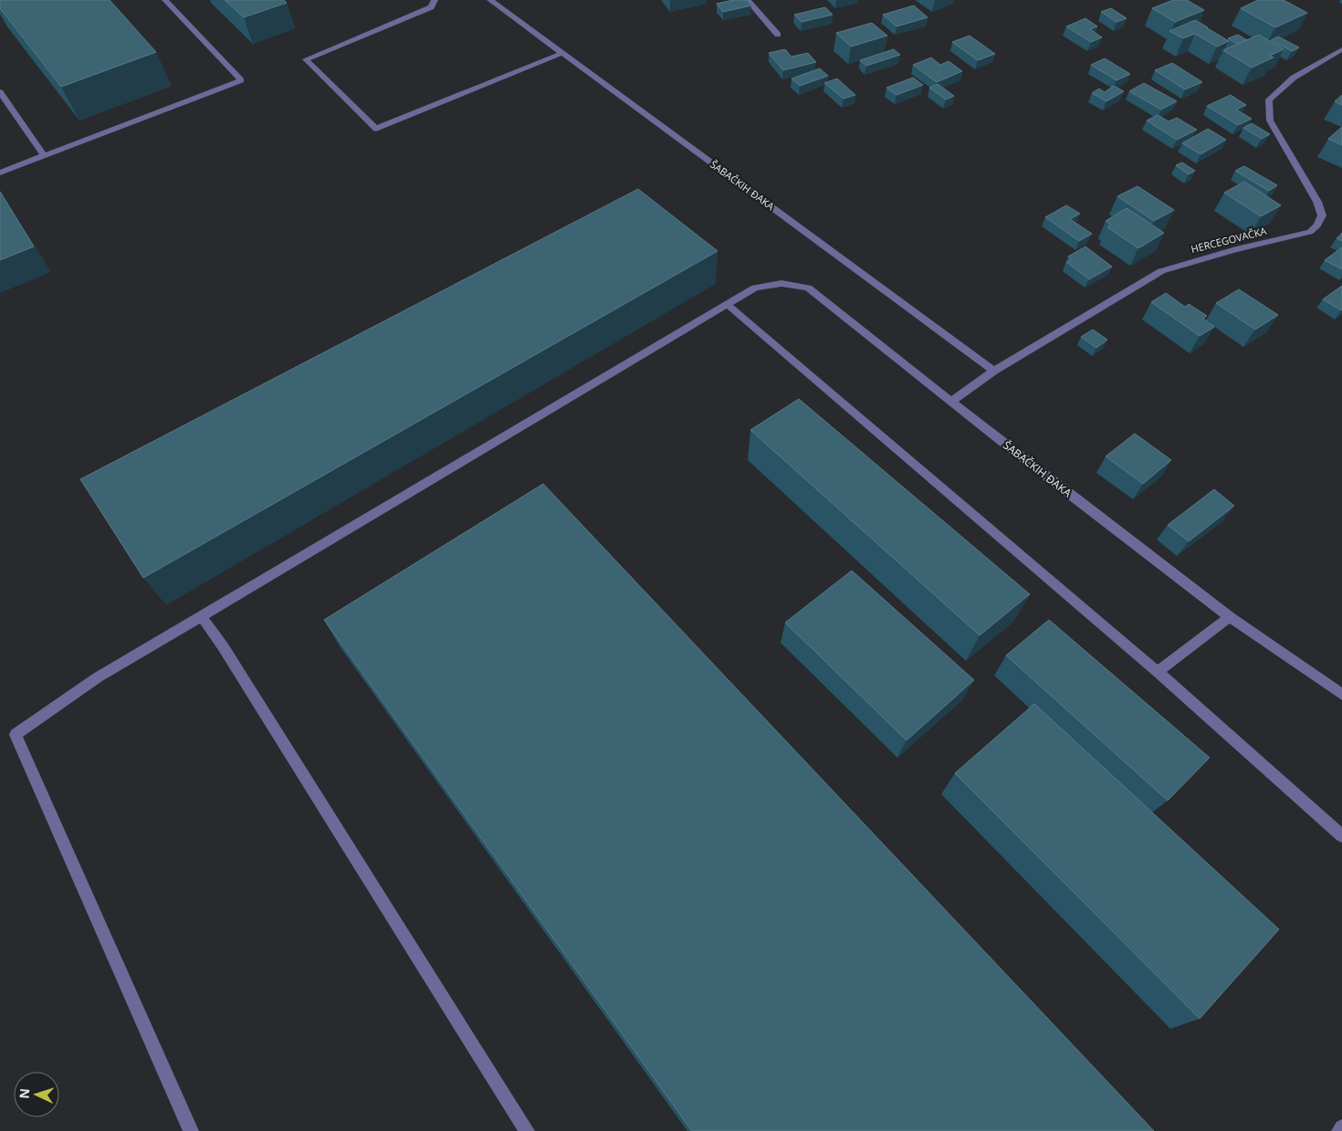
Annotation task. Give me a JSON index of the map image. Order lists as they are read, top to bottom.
{
  "streets": {
    "street": ["ŠABAČKIH ĐAKA", "HERCEGOVAČKA"]
  },
  "crossings": [
    ["ŠABAČKIH ĐAKA", "HERCEGOVAČKA"]
  ],
  "north": "left"
}
